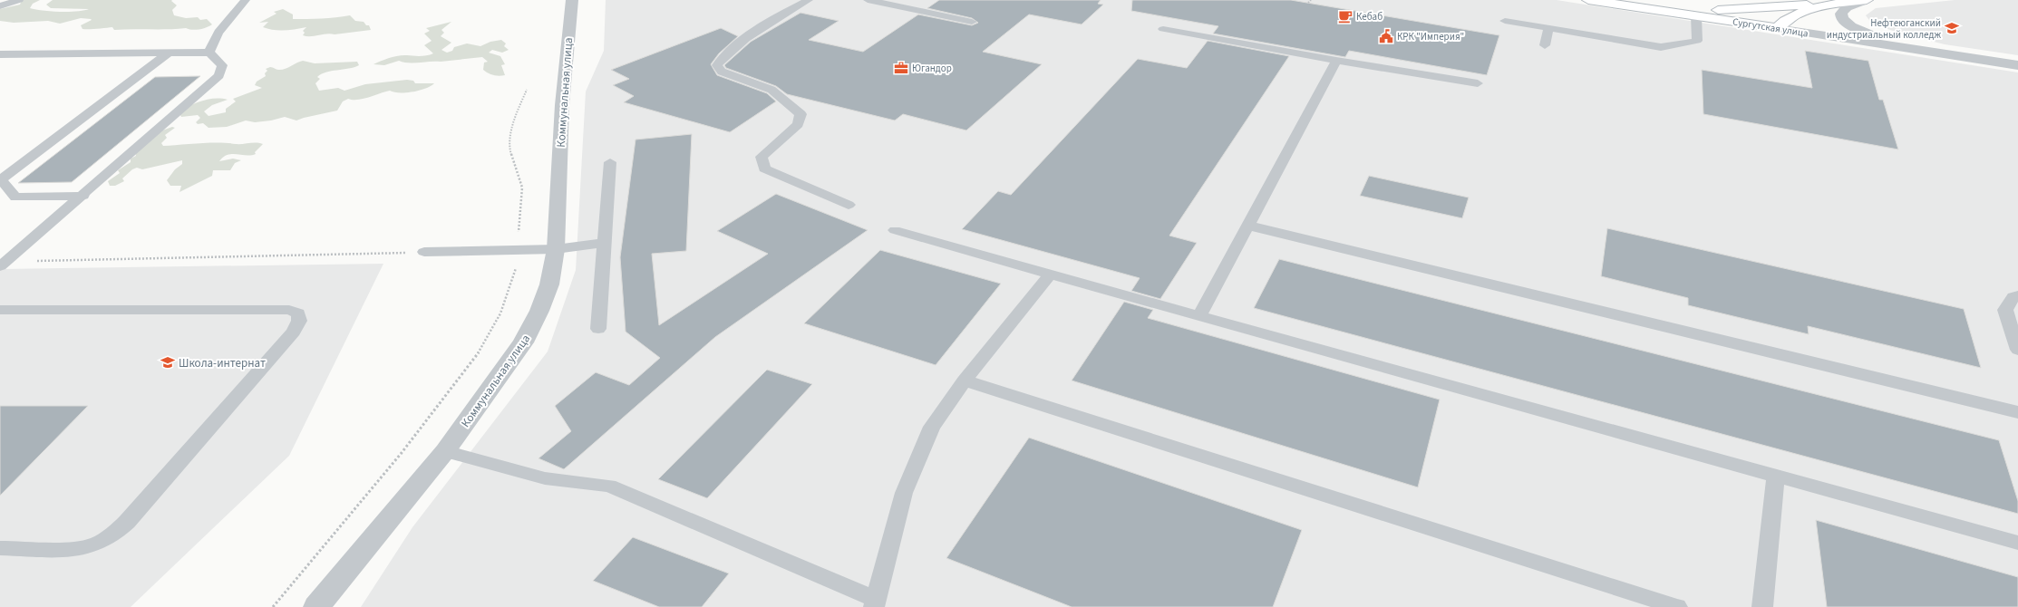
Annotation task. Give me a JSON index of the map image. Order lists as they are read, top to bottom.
{
  "streets": {
    "main road": ["Сургутская улица"],
    "street": ["Коммунальная улица"]
  },
  "places": {
    "cafe": ["Кебаб"],
    "school or university": ["Нефтеюганский индустриальный колледж", "Школа-интернат"],
    "public building": ["КРК \"Империя\""],
    "office": ["Югандор"]
  }
}
